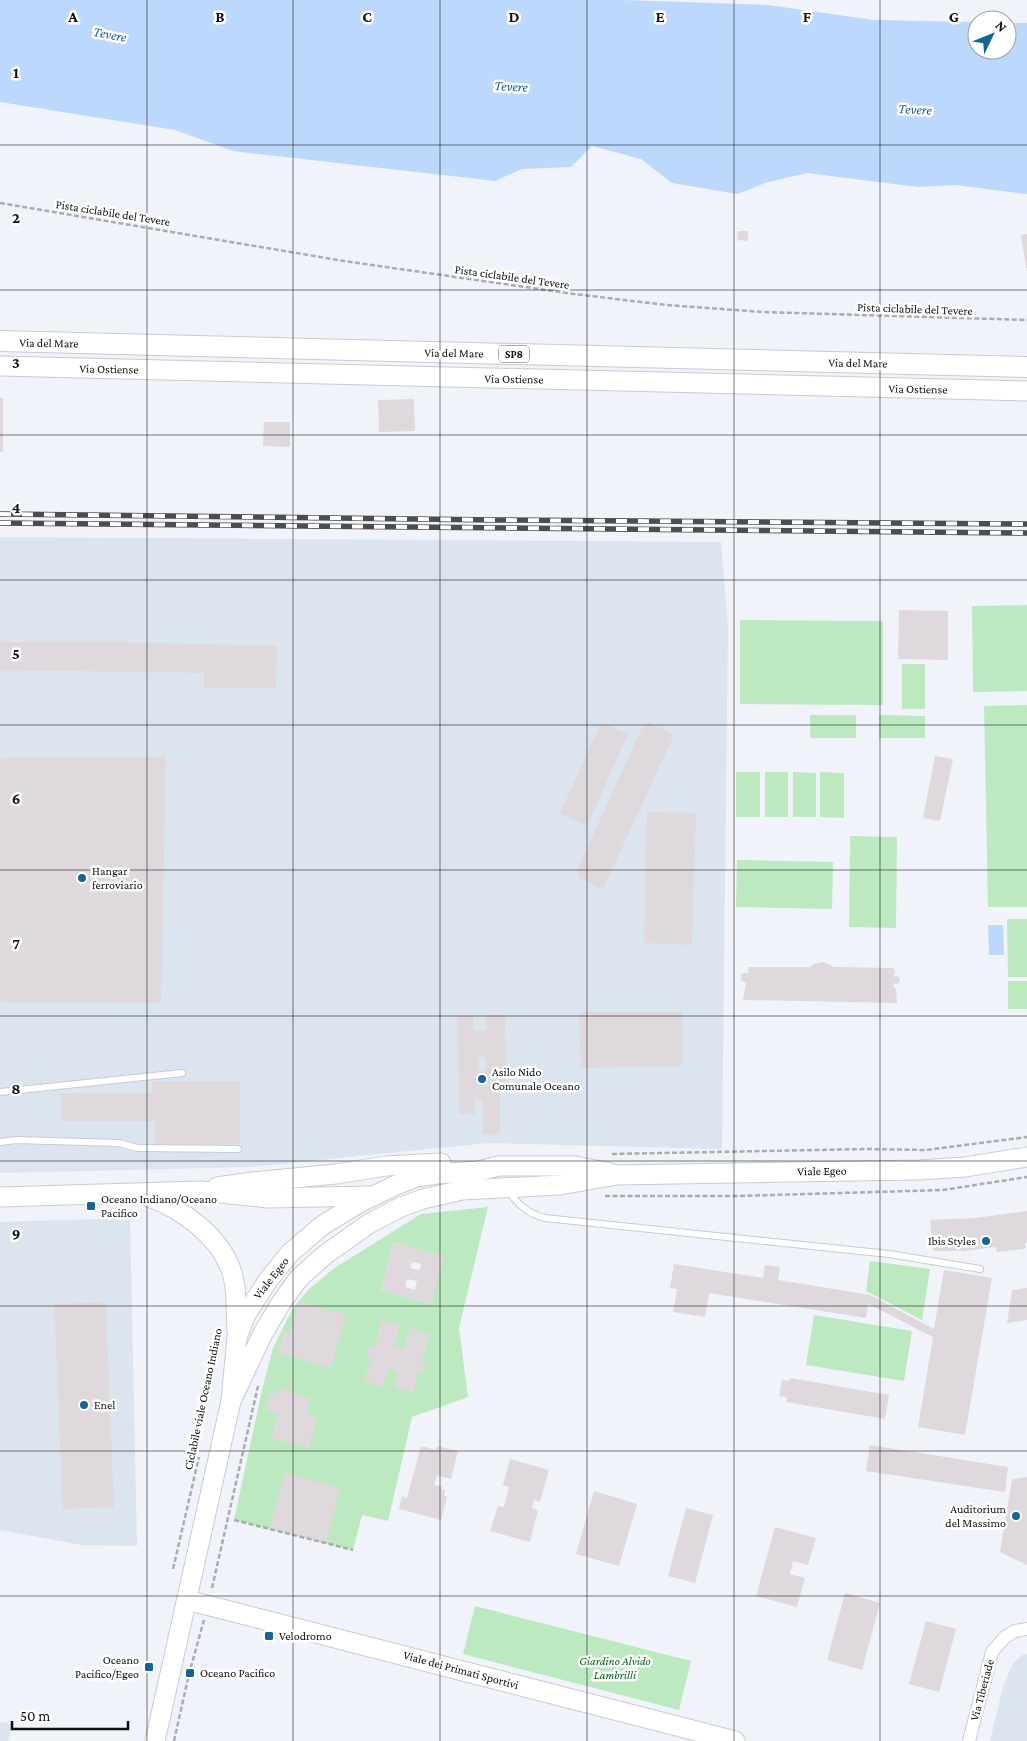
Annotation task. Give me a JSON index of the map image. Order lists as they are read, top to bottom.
{
  "streets": {
    "main road": [
      "Via del Mare",
      "SP8",
      "Via Ostiense",
      "Viale Egeo",
      "Viale dei Primati Sportivi"
    ],
    "street": ["Via Tiberiade"],
    "path": ["Pista ciclabile del Tevere", "Ciclabile viale Oceano Indiano"]
  },
  "crossings": [
    ["Viale Egeo", "Viale dei Primati Sportivi"]
  ],
  "water": ["Tevere"],
  "parks": ["Giardino Alvido Lambrilli"],
  "places": {
    "other": [
      "Hangar ferroviario",
      "Asilo Nido Comunale Oceano",
      "Ibis Styles",
      "Enel",
      "Auditorium del Massimo"
    ],
    "transit": [
      "Oceano Indiano/Oceano Pacifico",
      "Velodromo",
      "Oceano Pacifico/Egeo",
      "Oceano Pacifico"
    ]
  },
  "scale_bar": "50 m",
  "north": "top right",
  "grid": {
    "columns": [
      "A",
      "B",
      "C",
      "D",
      "E",
      "F",
      "G"
    ],
    "rows": [
      "1",
      "2",
      "3",
      "4",
      "5",
      "6",
      "7",
      "8",
      "9"
    ]
  }
}
